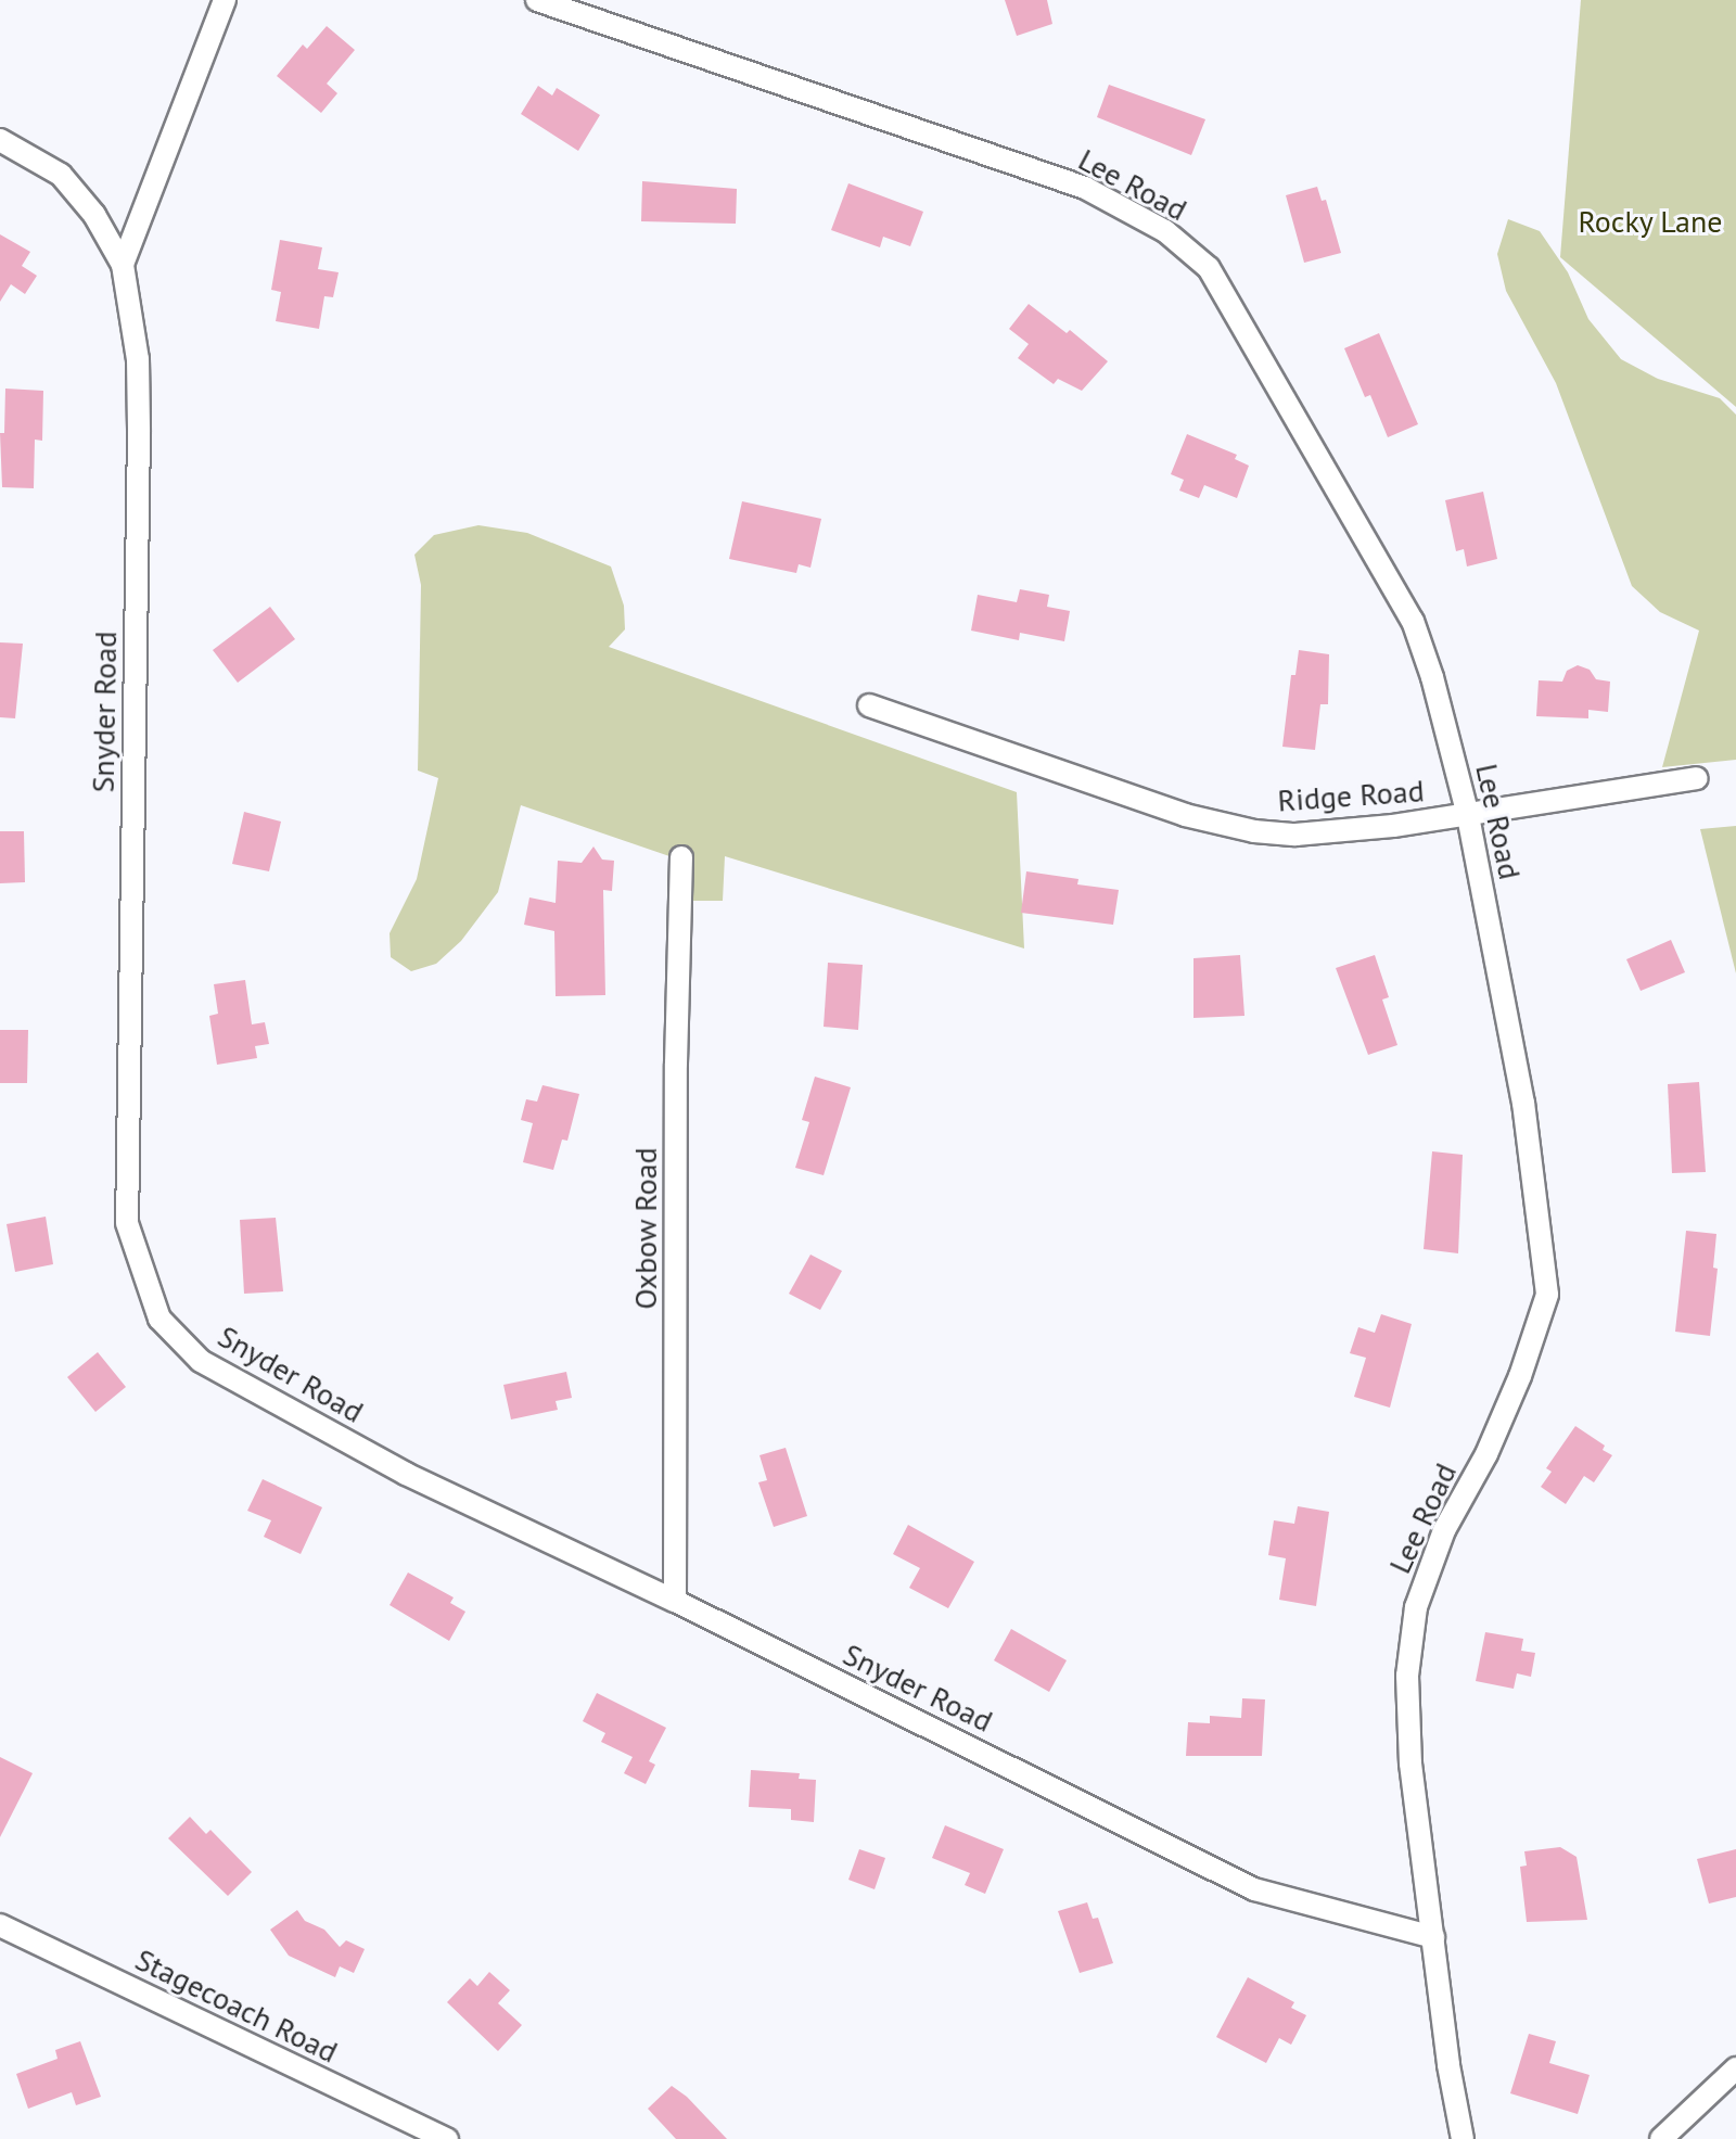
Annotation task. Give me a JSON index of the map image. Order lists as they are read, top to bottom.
{
  "streets": {
    "street": [
      "Lee Road",
      "Snyder Road",
      "Ridge Road",
      "Oxbow Road",
      "Stagecoach Road"
    ]
  },
  "crossings": [
    ["Lee Road", "Snyder Road"],
    ["Lee Road", "Ridge Road"],
    ["Snyder Road", "Oxbow Road"]
  ],
  "parks": ["Rocky Lane"]
}
